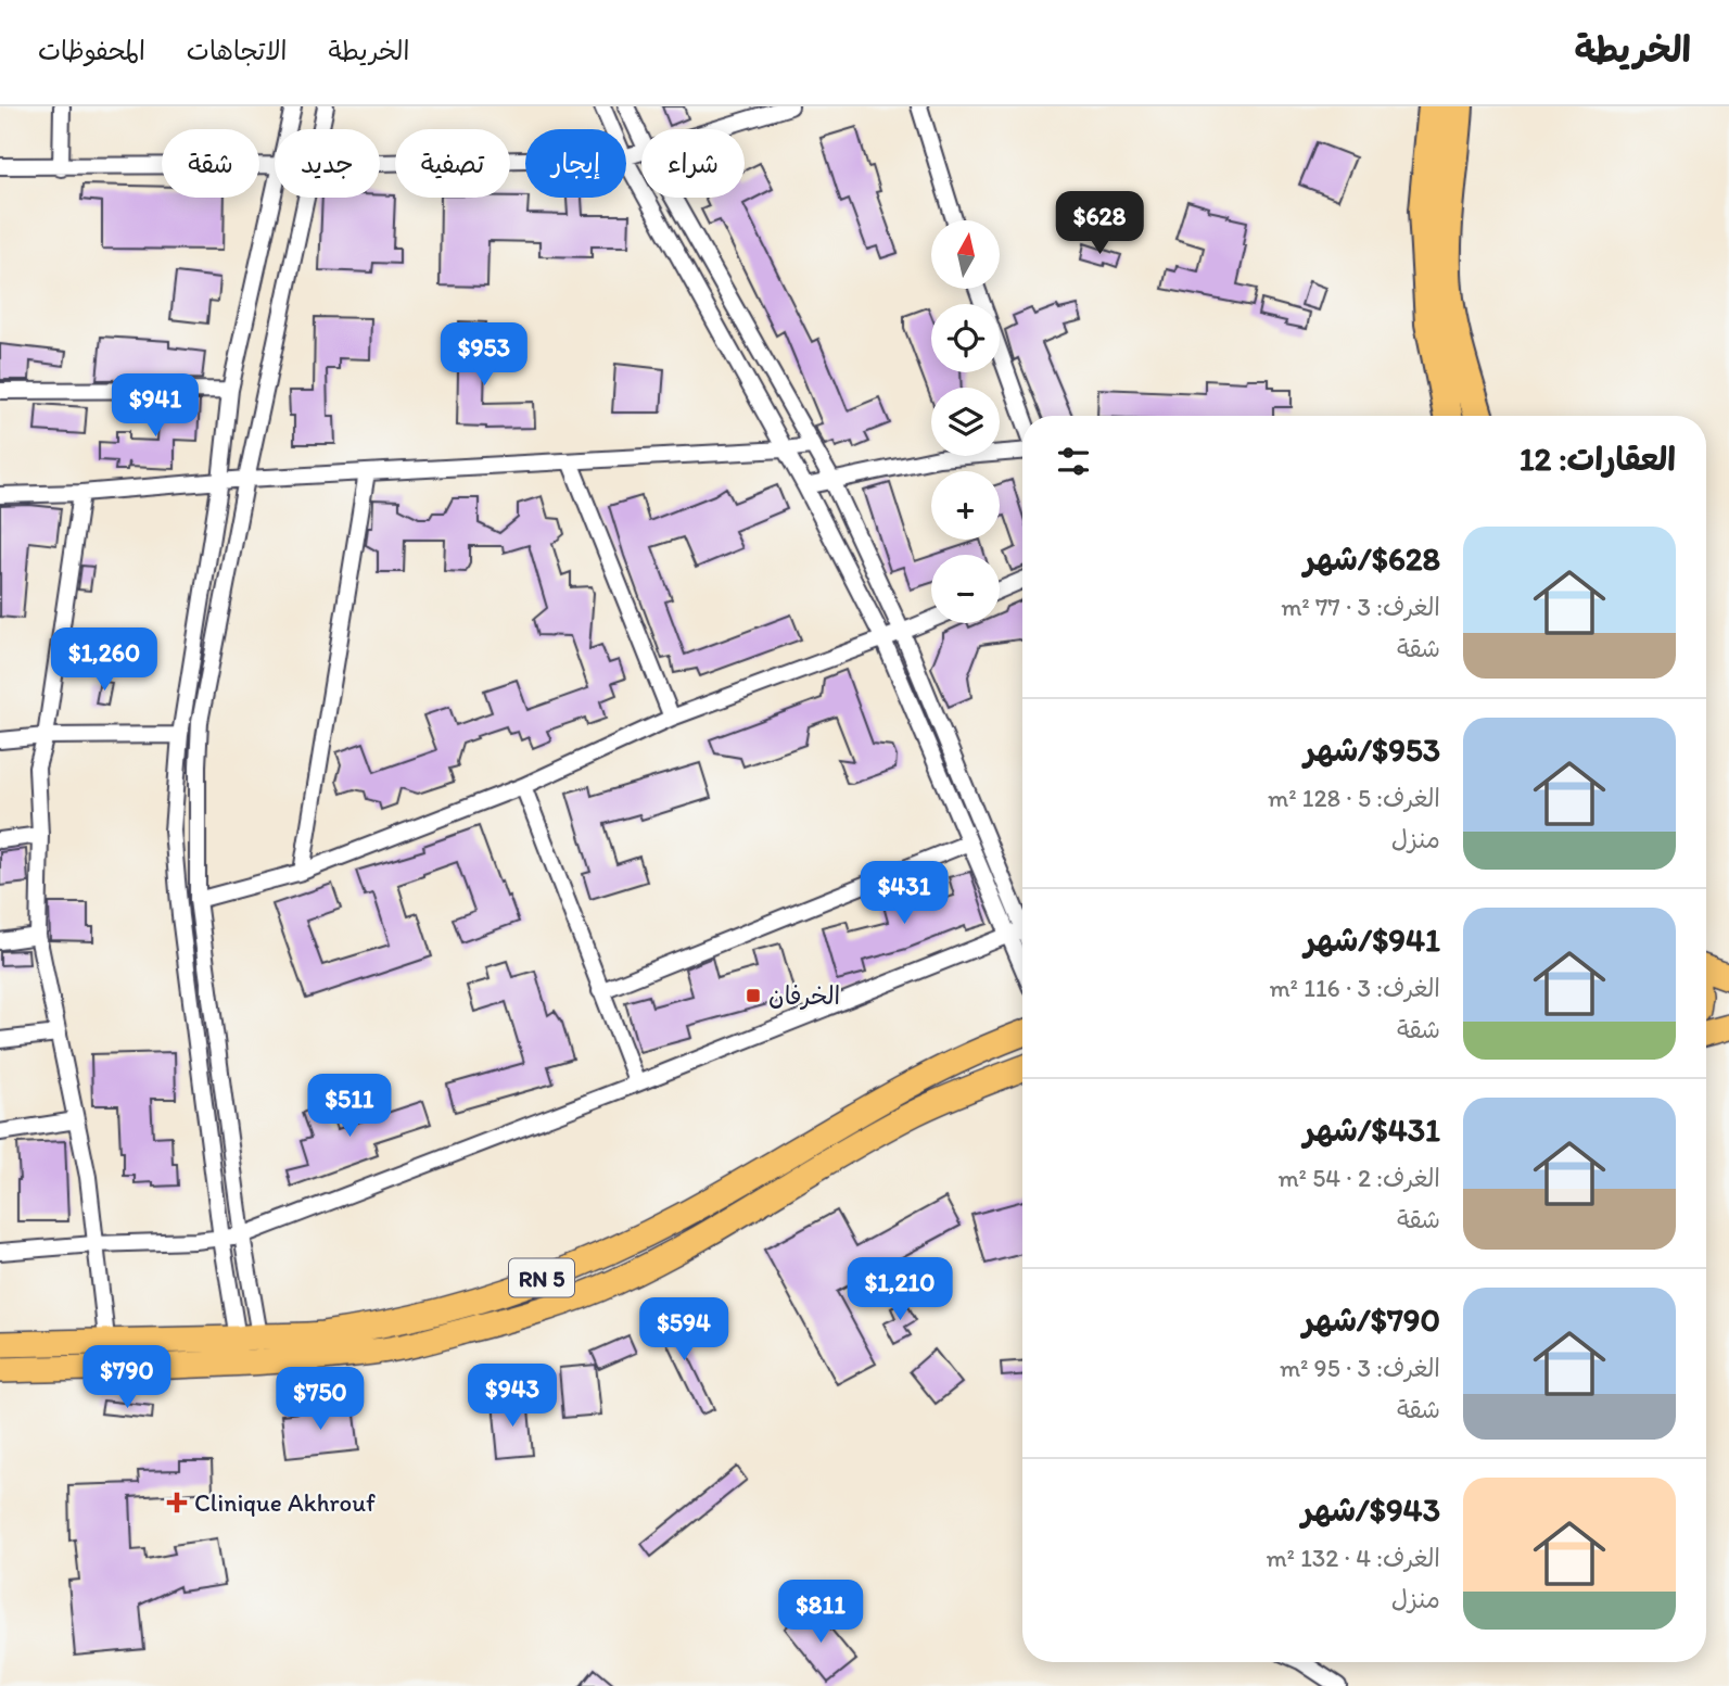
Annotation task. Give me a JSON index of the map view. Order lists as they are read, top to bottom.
{
  "streets": {
    "highway": ["RN 5"]
  },
  "places": {
    "transit": ["الخرفان"],
    "health": ["Clinique Akhrouf"]
  },
  "north": "top",
  "page": {
    "header": "الخريطة",
    "nav": ["الخريطة", "الاتجاهات", "المحفوظات"],
    "chip": [
      "شراء",
      "إيجار",
      "تصفية",
      "جديد",
      "شقة"
    ],
    "price": [
      "$628",
      "$953",
      "$941",
      "$1,260",
      "$431",
      "$511",
      "$1,210",
      "$594",
      "$790",
      "$943",
      "$750",
      "$811"
    ],
    "map_buttons": ["+", "−"],
    "heading": "العقارات: 12",
    "list": [
      {
        "name": "$628/شهر",
        "note": "الغرف: 3 · 77 m² · شقة"
      },
      {
        "name": "$953/شهر",
        "note": "الغرف: 5 · 128 m² · منزل"
      },
      {
        "name": "$941/شهر",
        "note": "الغرف: 3 · 116 m² · شقة"
      },
      {
        "name": "$431/شهر",
        "note": "الغرف: 2 · 54 m² · شقة"
      },
      {
        "name": "$790/شهر",
        "note": "الغرف: 3 · 95 m² · شقة"
      },
      {
        "name": "$943/شهر",
        "note": "الغرف: 4 · 132 m² · منزل"
      }
    ]
  }
}
